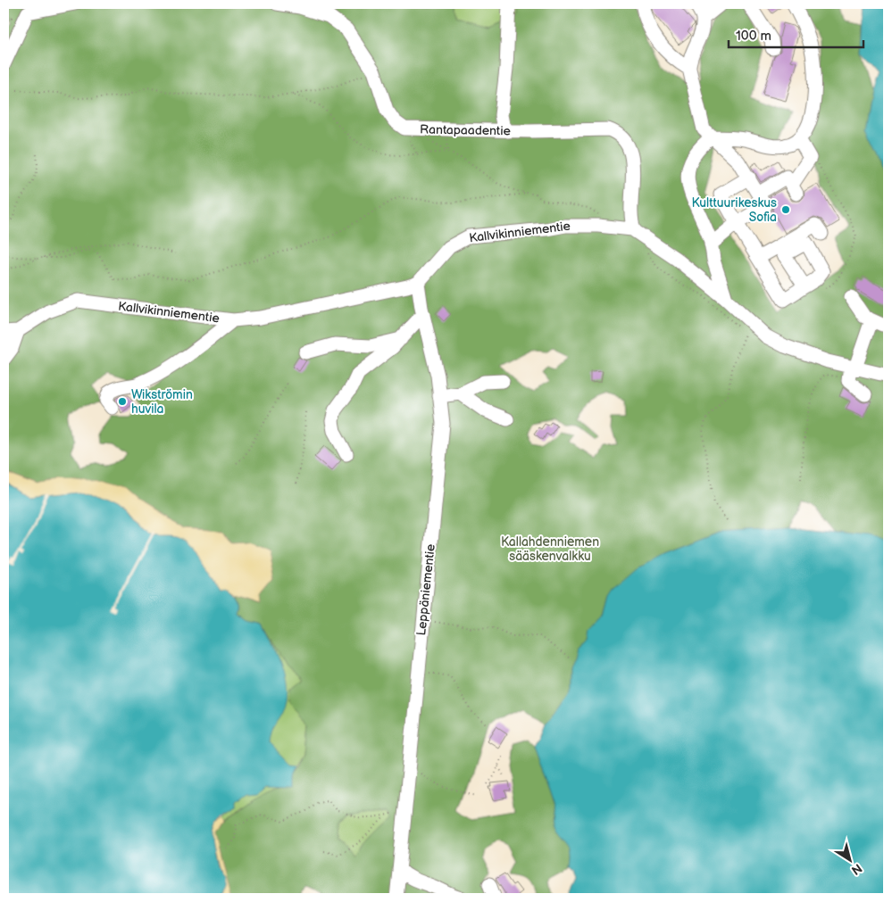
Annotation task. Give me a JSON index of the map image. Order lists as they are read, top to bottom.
{
  "streets": {
    "street": ["Rantapaadentie", "Kallvikinniementie", "Leppäniementie"]
  },
  "crossings": [
    ["Rantapaadentie", "Kallvikinniementie"],
    ["Kallvikinniementie", "Leppäniementie"]
  ],
  "parks": ["Kallahdenniemen sääskenvalkku"],
  "places": ["Kulttuurikeskus Sofia", "Wikströmin huvila"],
  "scale_bar": "100 m",
  "north": "bottom right"
}
